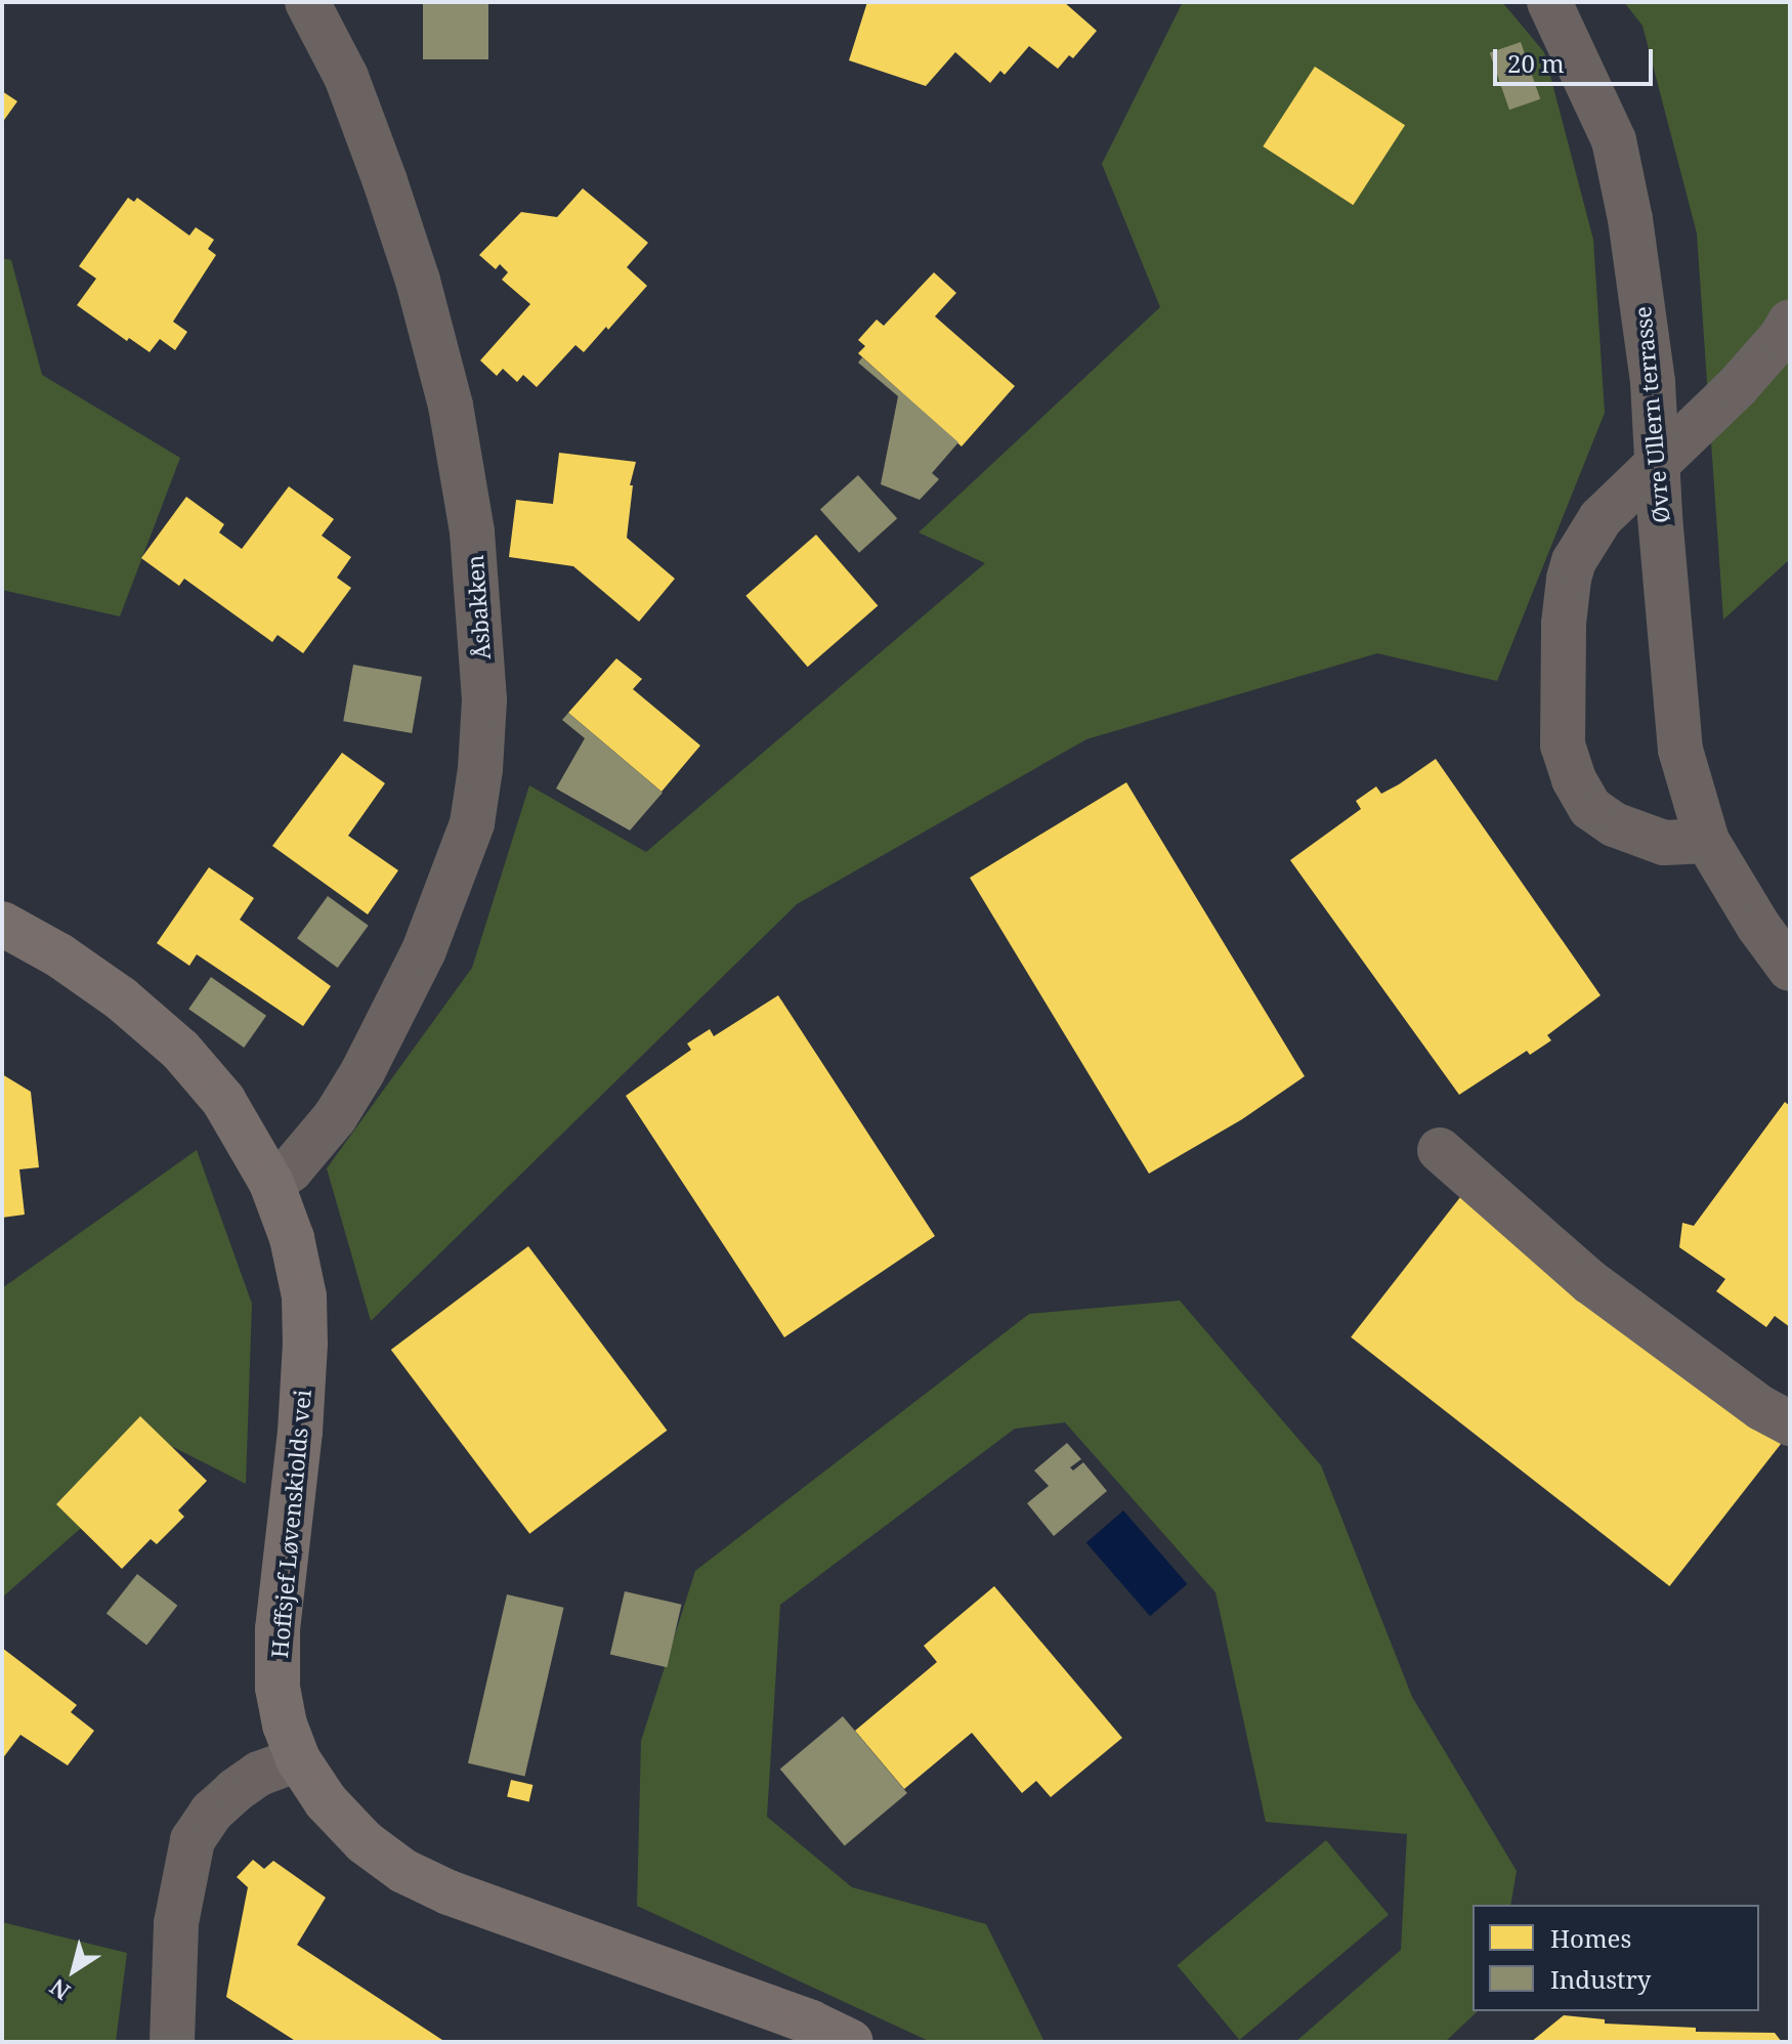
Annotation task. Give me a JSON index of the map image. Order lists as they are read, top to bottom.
{
  "streets": {
    "street": ["Øvre Ullern terrasse", "Åsbakken", "Hoffsjef Løvenskiolds vei"]
  },
  "crossings": [
    ["Åsbakken", "Hoffsjef Løvenskiolds vei"]
  ],
  "legend": ["Homes", "Industry"],
  "scale_bar": "20 m",
  "north": "bottom left"
}
